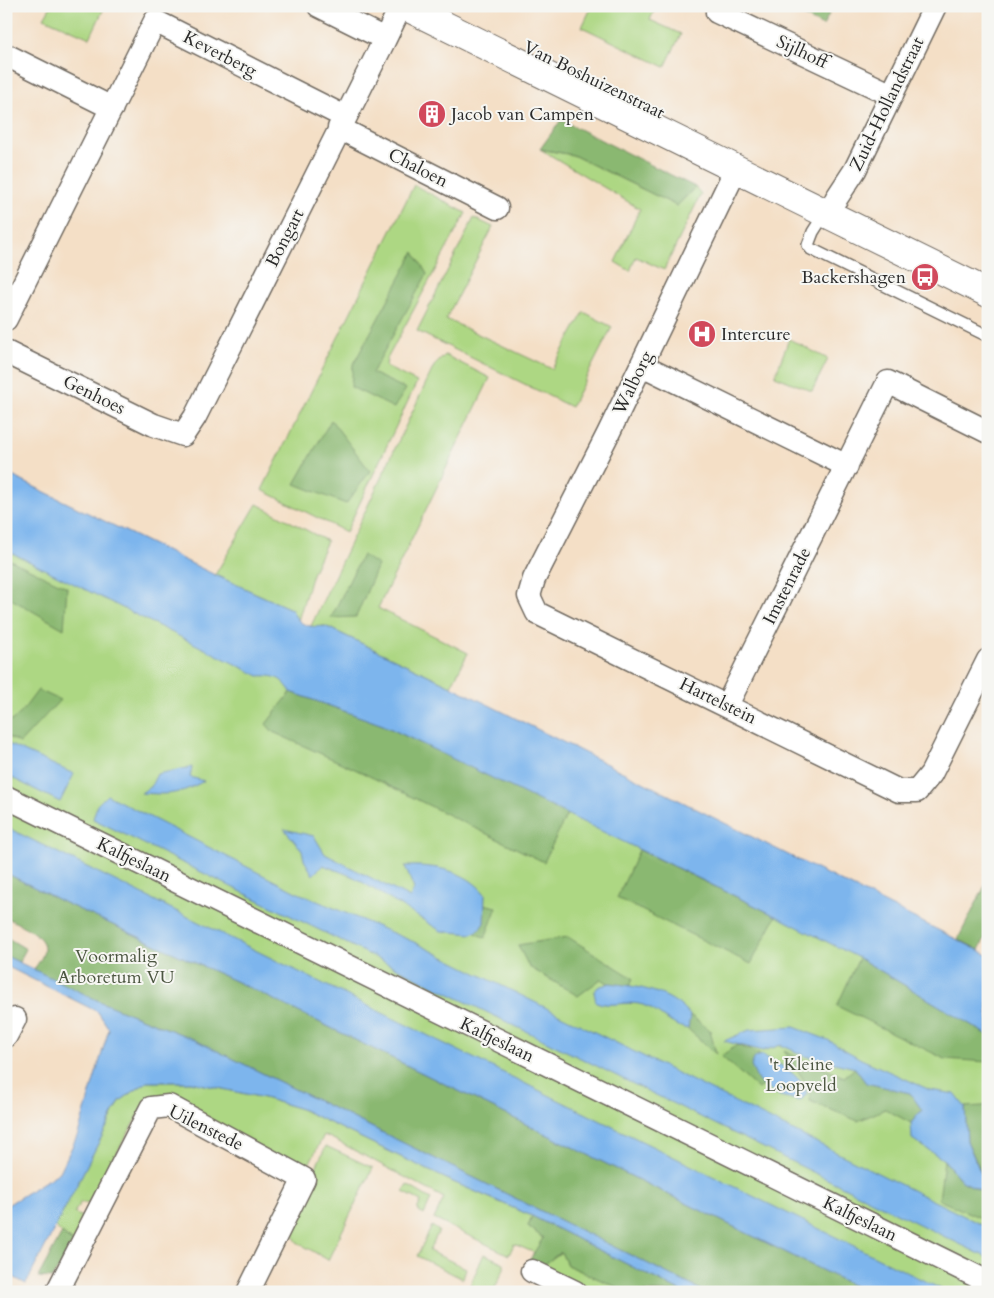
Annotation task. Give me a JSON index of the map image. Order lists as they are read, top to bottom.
{
  "streets": {
    "street": [
      "Sijlhoff",
      "Keverberg",
      "Van Boshuizenstraat",
      "Zuid-Hollandstraat",
      "Chaloen",
      "Bongart",
      "Walborg",
      "Genhoes",
      "Imstenrade",
      "Hartelstein",
      "Kalfjeslaan",
      "Uilenstede"
    ]
  },
  "crossings": [
    ["Sijlhoff", "Zuid-Hollandstraat"],
    ["Keverberg", "Chaloen"],
    ["Keverberg", "Bongart"],
    ["Van Boshuizenstraat", "Zuid-Hollandstraat"],
    ["Van Boshuizenstraat", "Bongart"],
    ["Van Boshuizenstraat", "Walborg"],
    ["Chaloen", "Bongart"],
    ["Bongart", "Genhoes"],
    ["Walborg", "Hartelstein"],
    ["Imstenrade", "Hartelstein"]
  ],
  "parks": ["Voormalig Arboretum VU", "'t Kleine Loopveld"],
  "places": {
    "building": ["Jacob van Campen"],
    "bus stop": ["Backershagen"],
    "hospital": ["Intercure"]
  }
}
